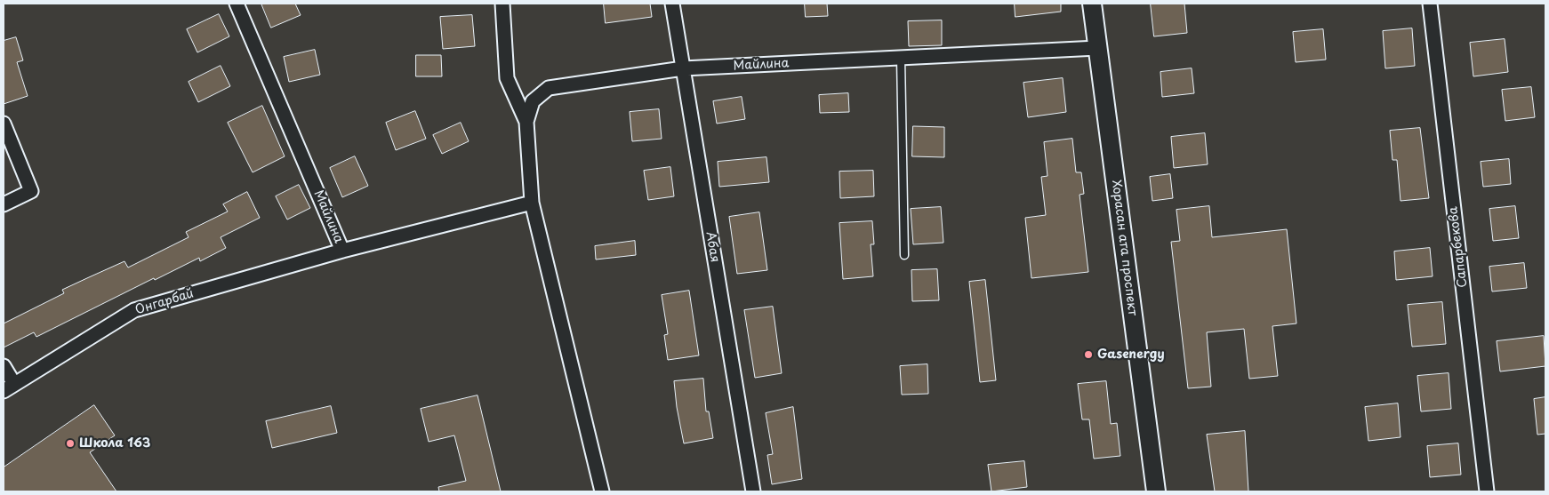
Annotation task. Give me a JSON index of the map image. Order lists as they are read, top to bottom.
{
  "streets": {
    "main road": ["Хорасан ата проспект"],
    "street": [
      "Майлина",
      "Абая",
      "Сапарбекова",
      "Онгарбай"
    ]
  },
  "crossings": [
    ["Майлина", "Абая"],
    ["Майлина", "Хорасан ата проспект"],
    ["Майлина", "Онгарбай"]
  ],
  "places": ["Gasenergy", "Школа 163"]
}
